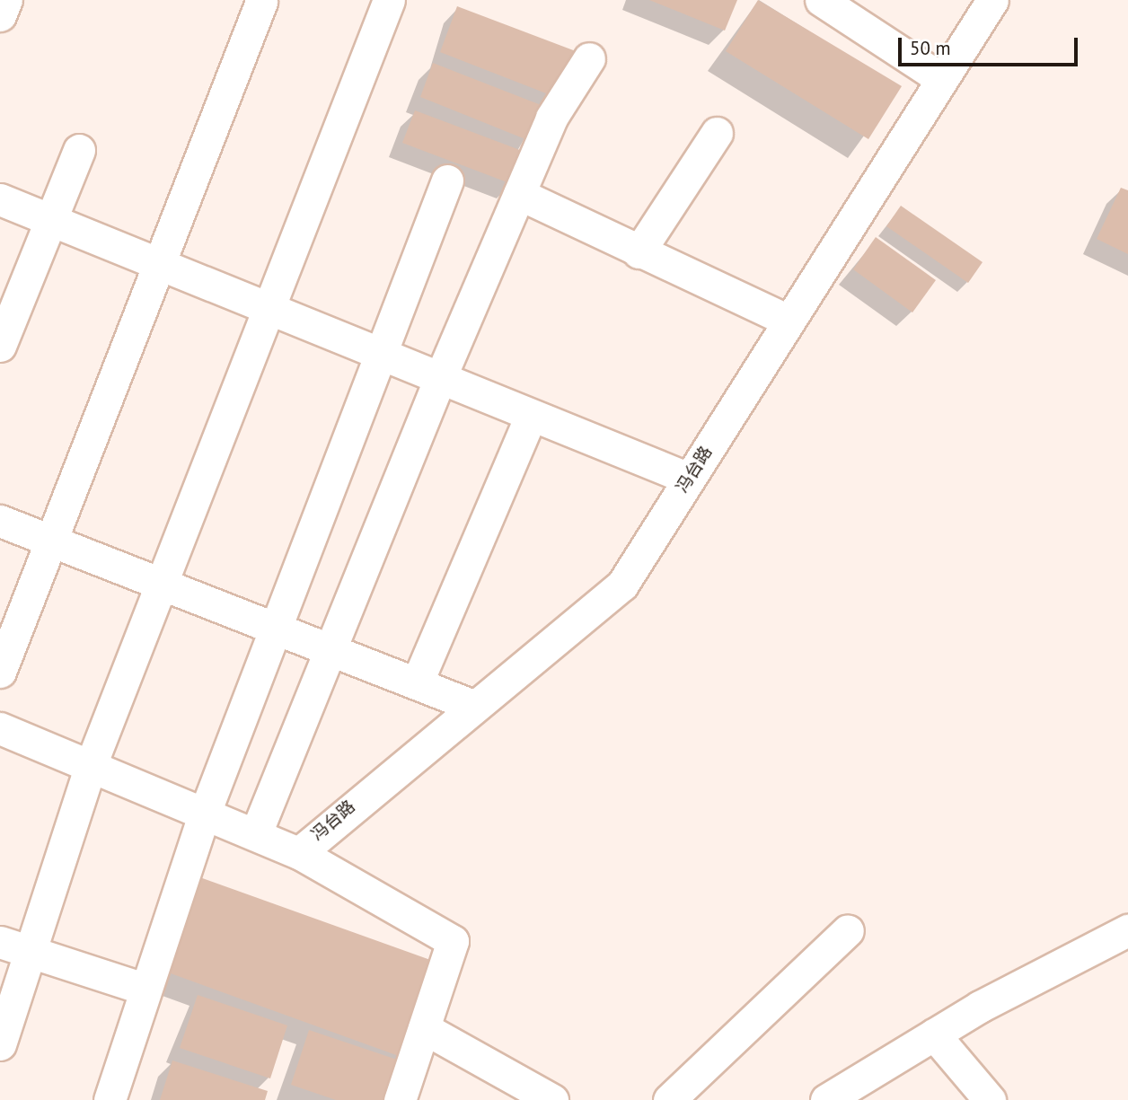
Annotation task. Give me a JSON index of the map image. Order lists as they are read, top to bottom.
{
  "streets": {
    "street": ["冯台路"]
  },
  "scale_bar": "50 m"
}
